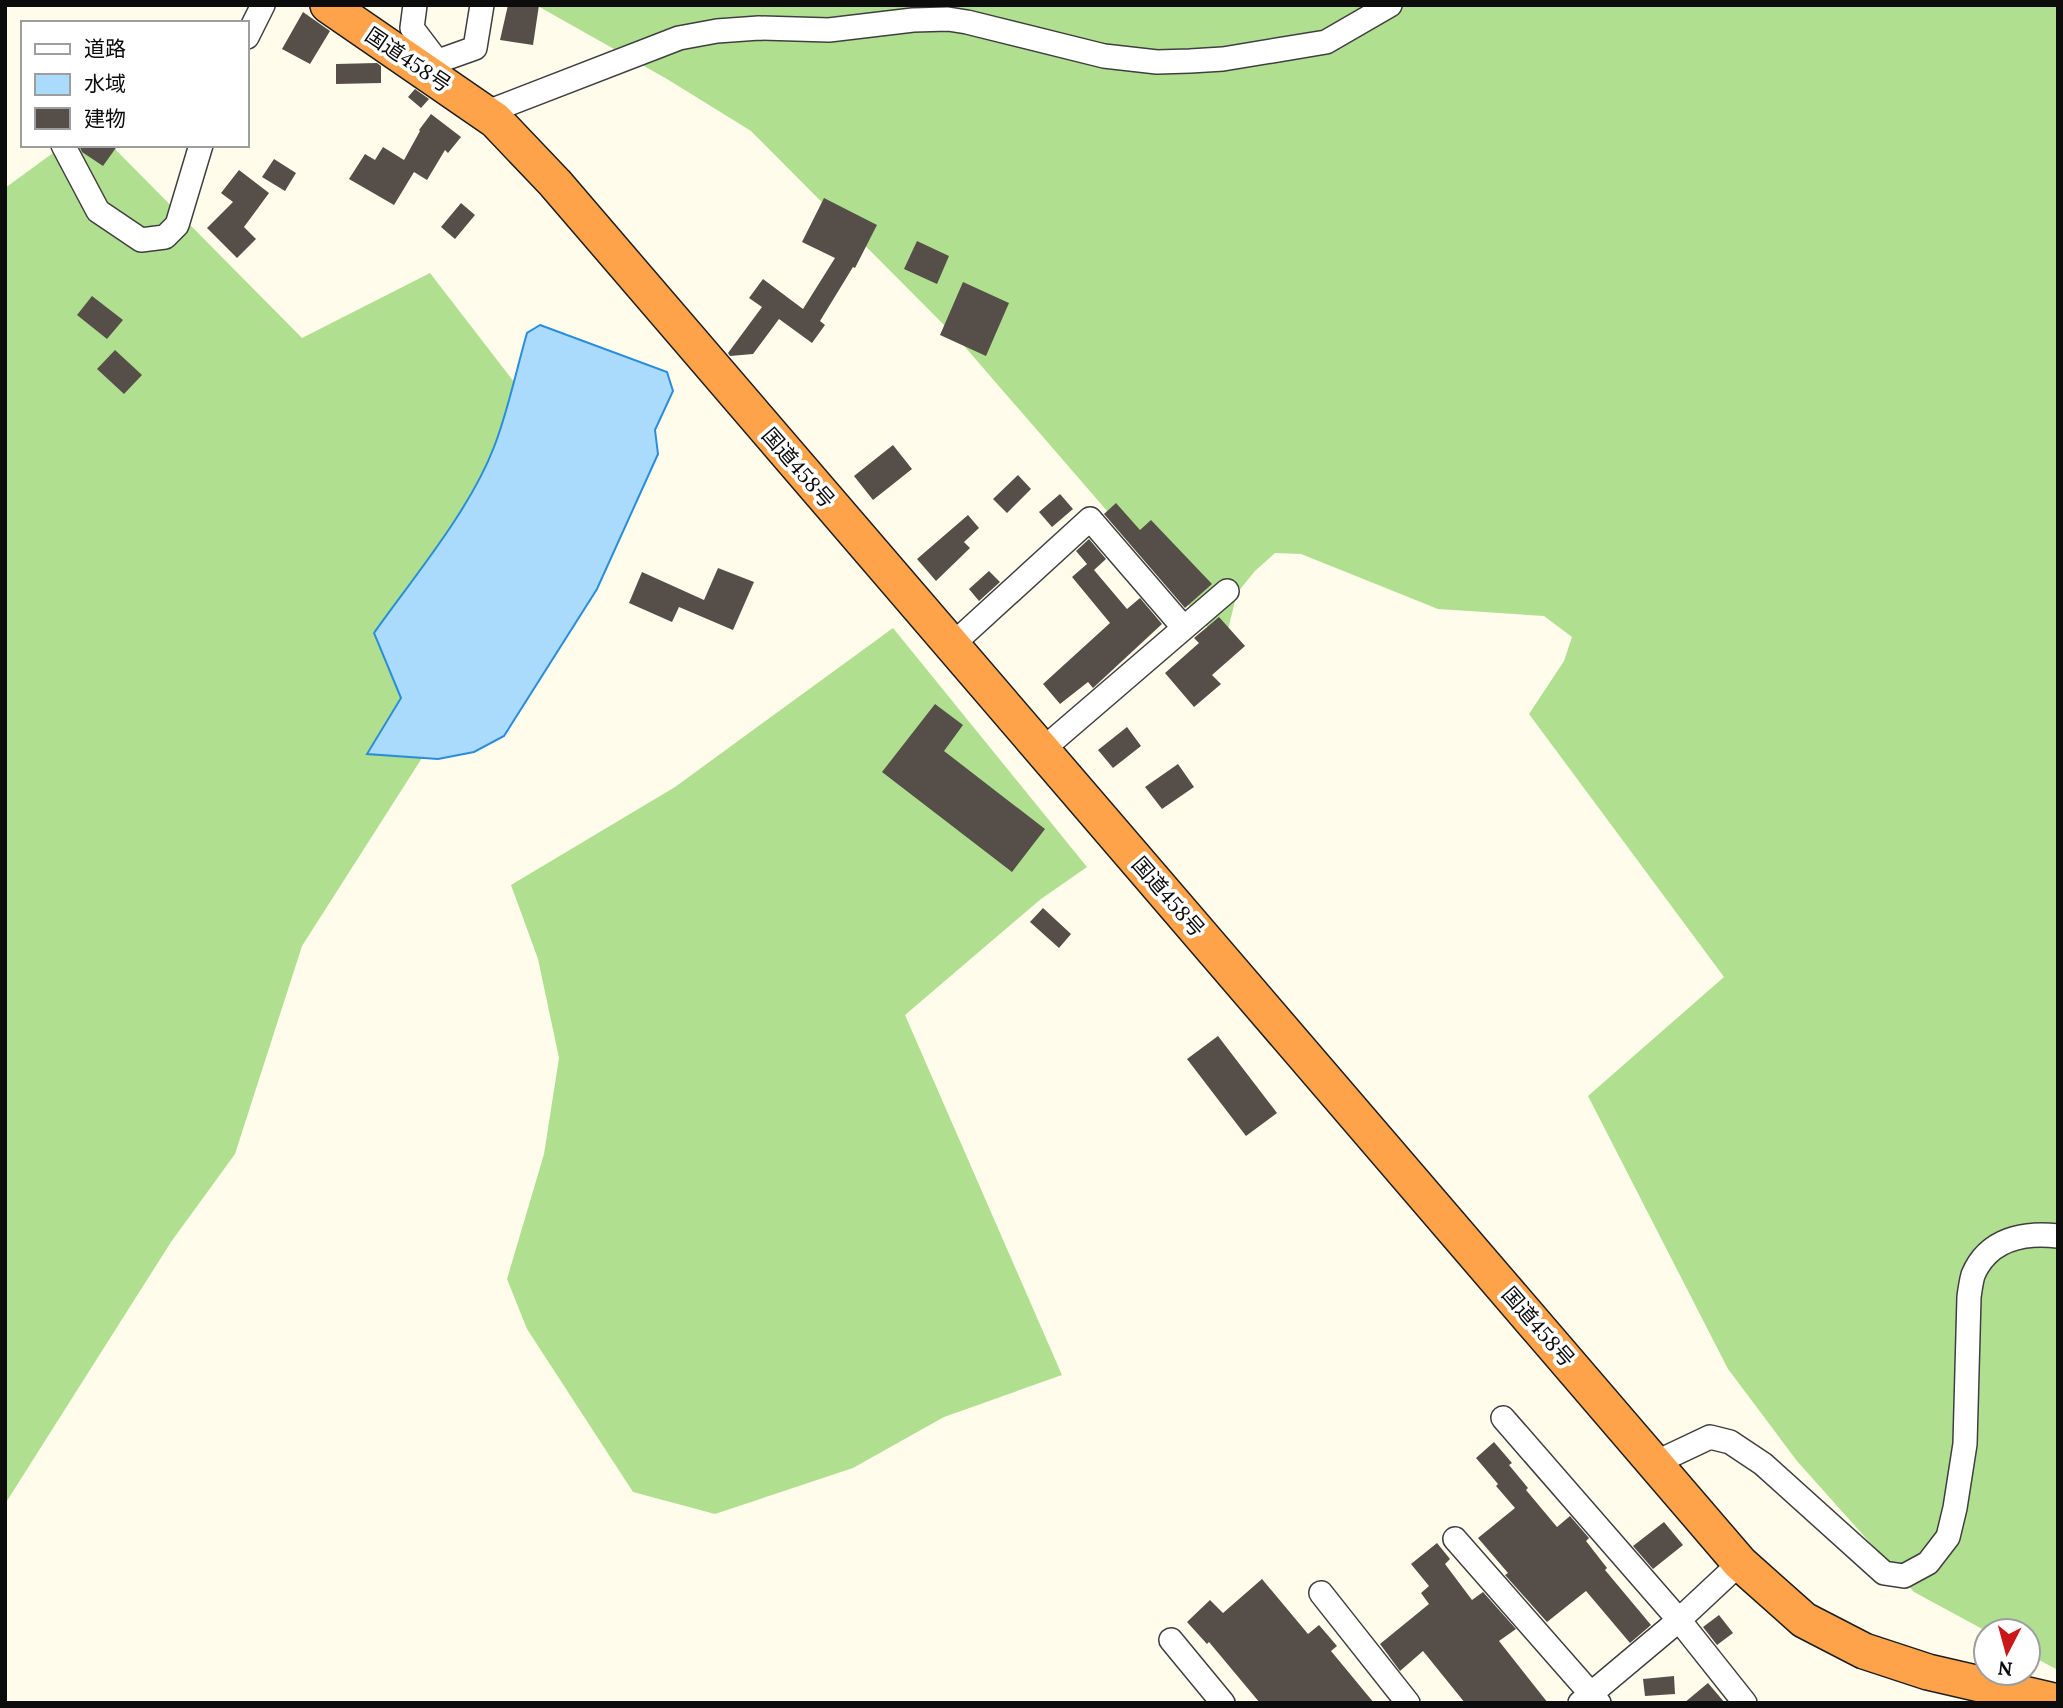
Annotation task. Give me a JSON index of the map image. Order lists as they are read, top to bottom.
{
  "streets": {
    "highway": ["国道458号"]
  },
  "legend": ["道路", "水域", "建物"],
  "north": "bottom"
}
